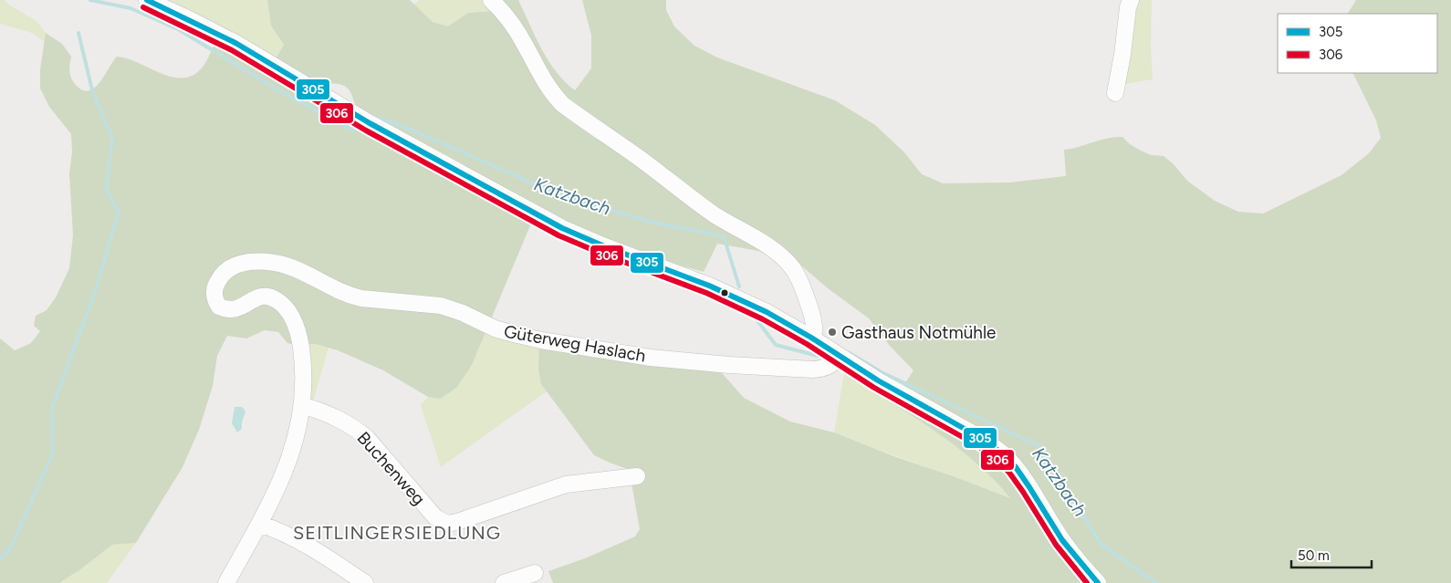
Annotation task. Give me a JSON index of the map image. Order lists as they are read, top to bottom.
{
  "streets": {
    "street": ["Güterweg Haslach", "Buchenweg"]
  },
  "crossings": [
    ["Güterweg Haslach", "Buchenweg"]
  ],
  "districts": ["SEITLINGERSIEDLUNG"],
  "water": ["Katzbach"],
  "places": ["Gasthaus Notmühle"],
  "lines": ["transit line 305", "transit line 306"],
  "legend": ["305", "306"],
  "scale_bar": "50 m"
}
